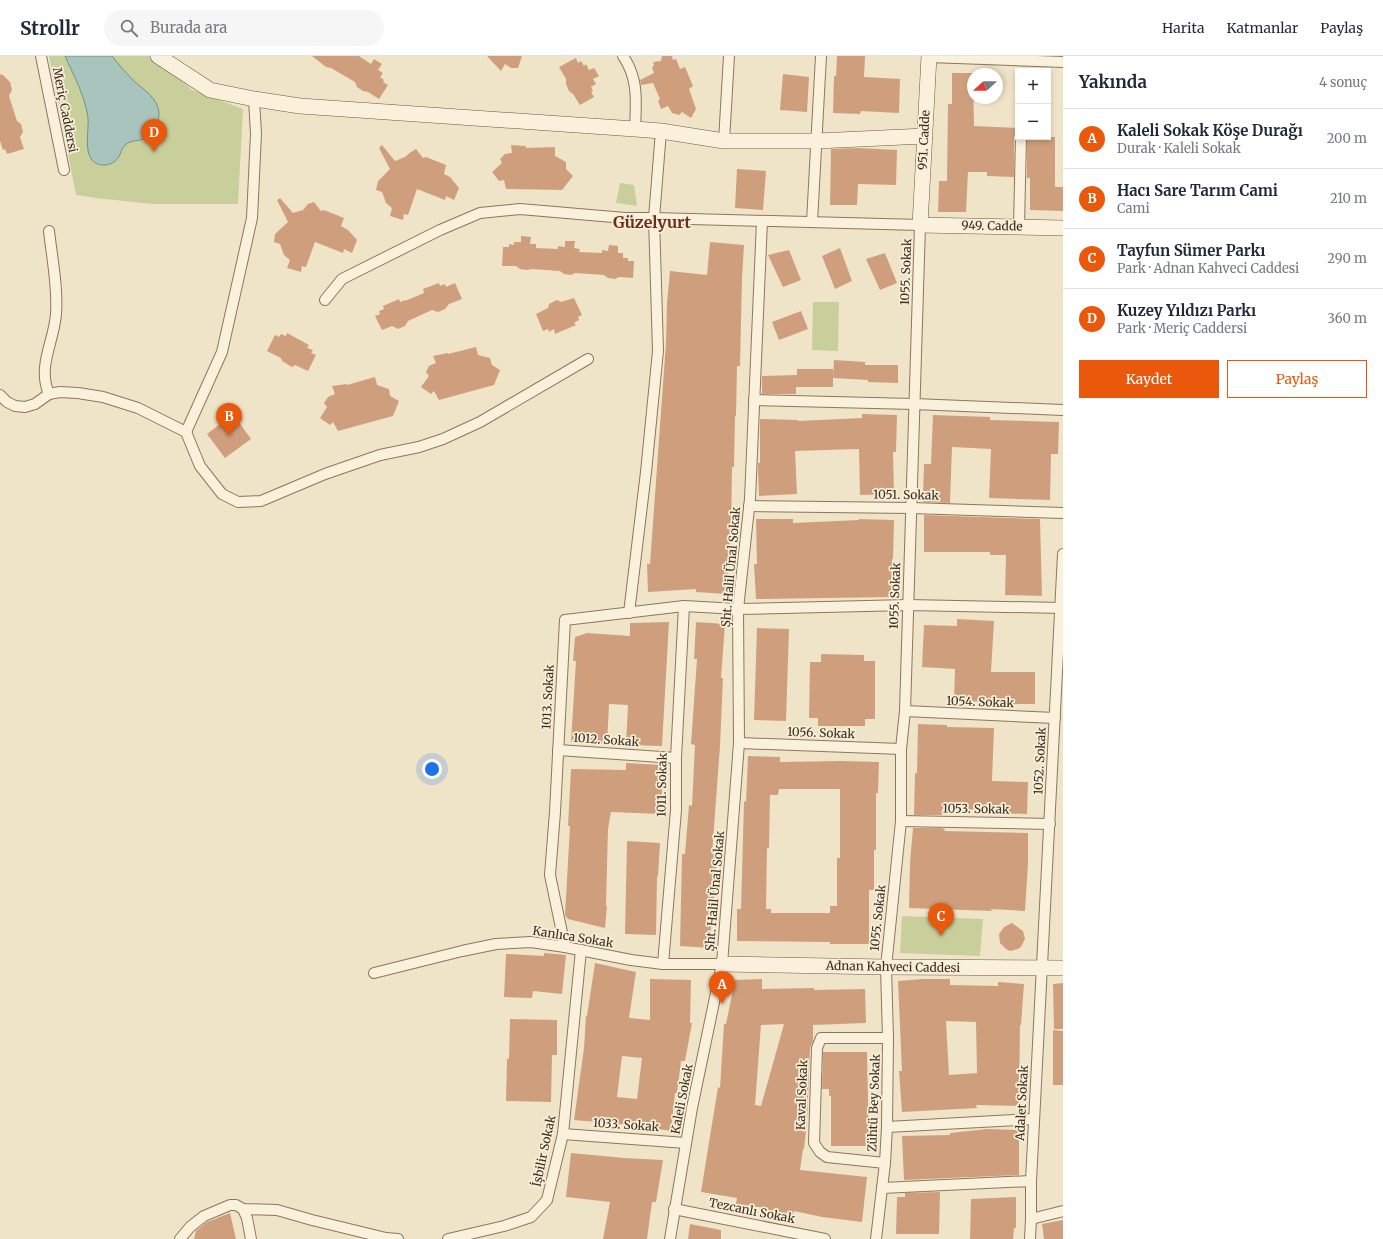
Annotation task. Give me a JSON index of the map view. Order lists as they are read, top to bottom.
{
  "streets": {
    "street": [
      "Meriç Caddersi",
      "951. Cadde",
      "949. Cadde",
      "1055. Sokak",
      "1051. Sokak",
      "Şht. Halil Ünal Sokak",
      "1013. Sokak",
      "1054. Sokak",
      "1056. Sokak",
      "1012. Sokak",
      "1052. Sokak",
      "1011. Sokak",
      "1053. Sokak",
      "Kanlıca Sokak",
      "Adnan Kahveci Caddesi",
      "Kaval Sokak",
      "Kaleli Sokak",
      "Zühtü Bey Sokak",
      "Adalet Sokak",
      "1033. Sokak",
      "İşbilir Sokak",
      "Tezcanlı Sokak"
    ]
  },
  "crossings": [
    ["951. Cadde", "949. Cadde"],
    ["951. Cadde", "1055. Sokak"],
    ["949. Cadde", "1055. Sokak"],
    ["1055. Sokak", "1051. Sokak"],
    ["1055. Sokak", "1013. Sokak"],
    ["1055. Sokak", "1054. Sokak"],
    ["1055. Sokak", "1056. Sokak"],
    ["1055. Sokak", "1053. Sokak"],
    ["1055. Sokak", "Adnan Kahveci Caddesi"],
    ["1055. Sokak", "Zühtü Bey Sokak"],
    ["1051. Sokak", "Şht. Halil Ünal Sokak"],
    ["Şht. Halil Ünal Sokak", "1013. Sokak"],
    ["Şht. Halil Ünal Sokak", "1056. Sokak"],
    ["Şht. Halil Ünal Sokak", "Kanlıca Sokak"],
    ["Şht. Halil Ünal Sokak", "Adnan Kahveci Caddesi"],
    ["Şht. Halil Ünal Sokak", "Kaleli Sokak"],
    ["1013. Sokak", "1012. Sokak"],
    ["1013. Sokak", "1052. Sokak"],
    ["1013. Sokak", "1011. Sokak"],
    ["1013. Sokak", "Kanlıca Sokak"],
    ["1054. Sokak", "1052. Sokak"],
    ["1012. Sokak", "1011. Sokak"],
    ["1052. Sokak", "1053. Sokak"],
    ["1052. Sokak", "Adnan Kahveci Caddesi"],
    ["1052. Sokak", "Adalet Sokak"],
    ["1011. Sokak", "Kanlıca Sokak"],
    ["Kanlıca Sokak", "Adnan Kahveci Caddesi"],
    ["Kanlıca Sokak", "Kaleli Sokak"],
    ["Kanlıca Sokak", "İşbilir Sokak"],
    ["Adnan Kahveci Caddesi", "Kaleli Sokak"],
    ["Adnan Kahveci Caddesi", "Zühtü Bey Sokak"],
    ["Adnan Kahveci Caddesi", "Adalet Sokak"],
    ["Kaval Sokak", "Zühtü Bey Sokak"],
    ["Kaleli Sokak", "1033. Sokak"],
    ["Kaleli Sokak", "Tezcanlı Sokak"],
    ["1033. Sokak", "İşbilir Sokak"]
  ],
  "districts": ["Güzelyurt"],
  "north": "left",
  "page": {
    "header": "Strollr",
    "search": "Burada ara",
    "nav": ["Harita", "Katmanlar", "Paylaş"],
    "heading": ["Yakında", "4 sonuç"],
    "map_buttons": ["+", "−"],
    "list": [
      {
        "mark": "A",
        "name": "Kaleli Sokak Köşe Durağı",
        "note": "Durak · Kaleli Sokak",
        "value": "200 m"
      },
      {
        "mark": "B",
        "name": "Hacı Sare Tarım Cami",
        "note": "Cami",
        "value": "210 m"
      },
      {
        "mark": "C",
        "name": "Tayfun Sümer Parkı",
        "note": "Park · Adnan Kahveci Caddesi",
        "value": "290 m"
      },
      {
        "mark": "D",
        "name": "Kuzey Yıldızı Parkı",
        "note": "Park · Meriç Caddersi",
        "value": "360 m"
      }
    ],
    "pins": [
      "D",
      "B",
      "C",
      "A"
    ],
    "buttons": ["Kaydet", "Paylaş"]
  }
}
